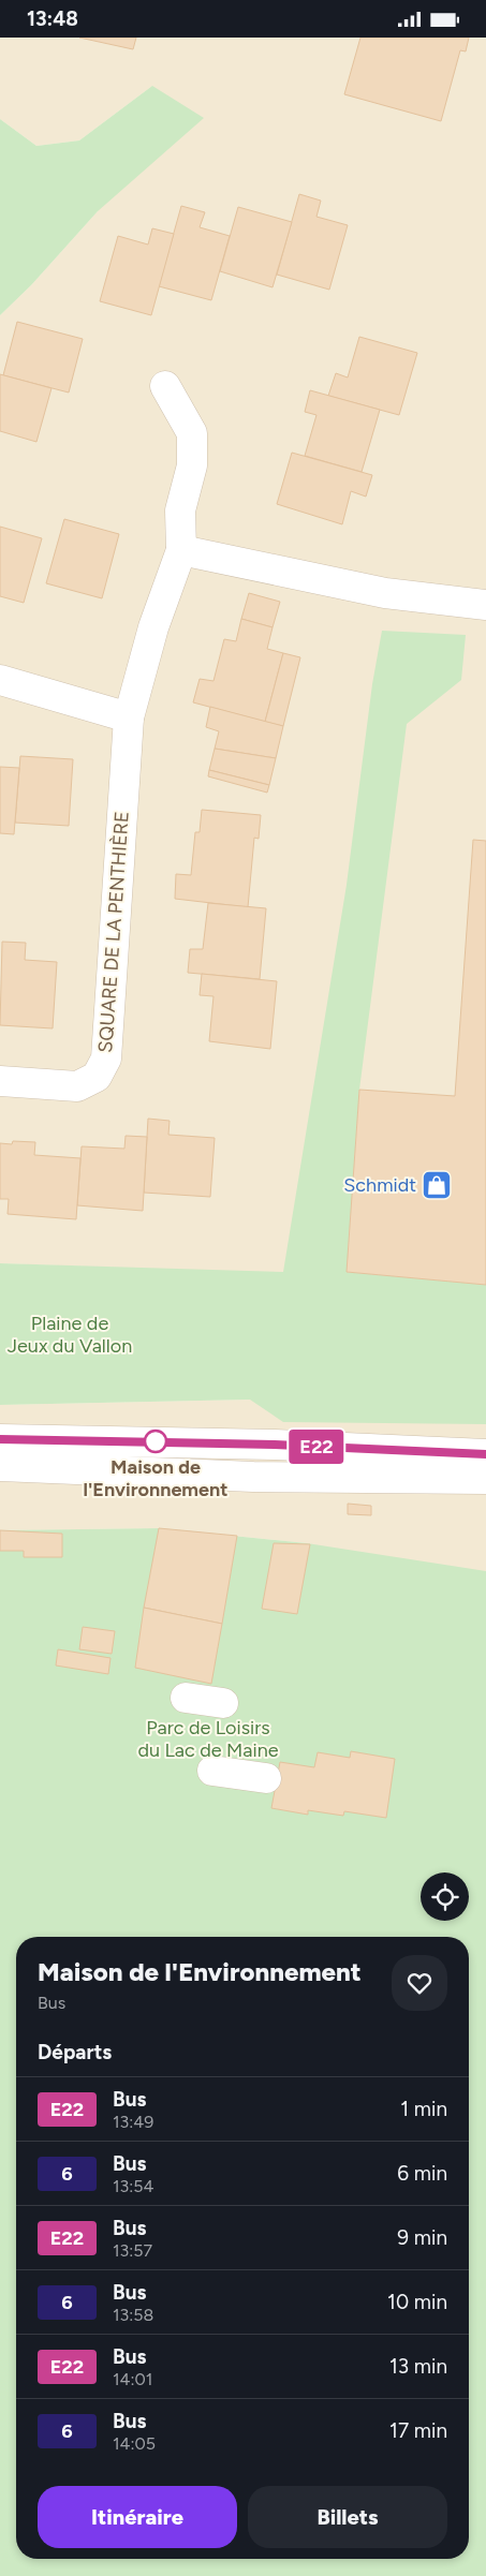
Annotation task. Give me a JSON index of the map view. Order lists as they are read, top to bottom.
{
  "streets": {
    "street": ["SQUARE DE LA PENTHIÈRE"]
  },
  "parks": ["Plaine de Jeux du Vallon", "Parc de Loisirs du Lac de Maine"],
  "places": {
    "shop": ["Schmidt"],
    "other": ["Maison de l'Environnement"]
  },
  "lines": ["bus line E22"],
  "page": {
    "status": "13:48",
    "on_map": "E22",
    "heading": [
      ["Maison de l'Environnement", "Bus"],
      "Départs"
    ],
    "list": [
      {
        "mark": "E22",
        "name": "Bus",
        "note": "13:49",
        "value": "1 min"
      },
      {
        "mark": "6",
        "name": "Bus",
        "note": "13:54",
        "value": "6 min"
      },
      {
        "mark": "E22",
        "name": "Bus",
        "note": "13:57",
        "value": "9 min"
      },
      {
        "mark": "6",
        "name": "Bus",
        "note": "13:58",
        "value": "10 min"
      },
      {
        "mark": "E22",
        "name": "Bus",
        "note": "14:01",
        "value": "13 min"
      },
      {
        "mark": "6",
        "name": "Bus",
        "note": "14:05",
        "value": "17 min"
      }
    ],
    "buttons": ["Itinéraire", "Billets"]
  }
}
